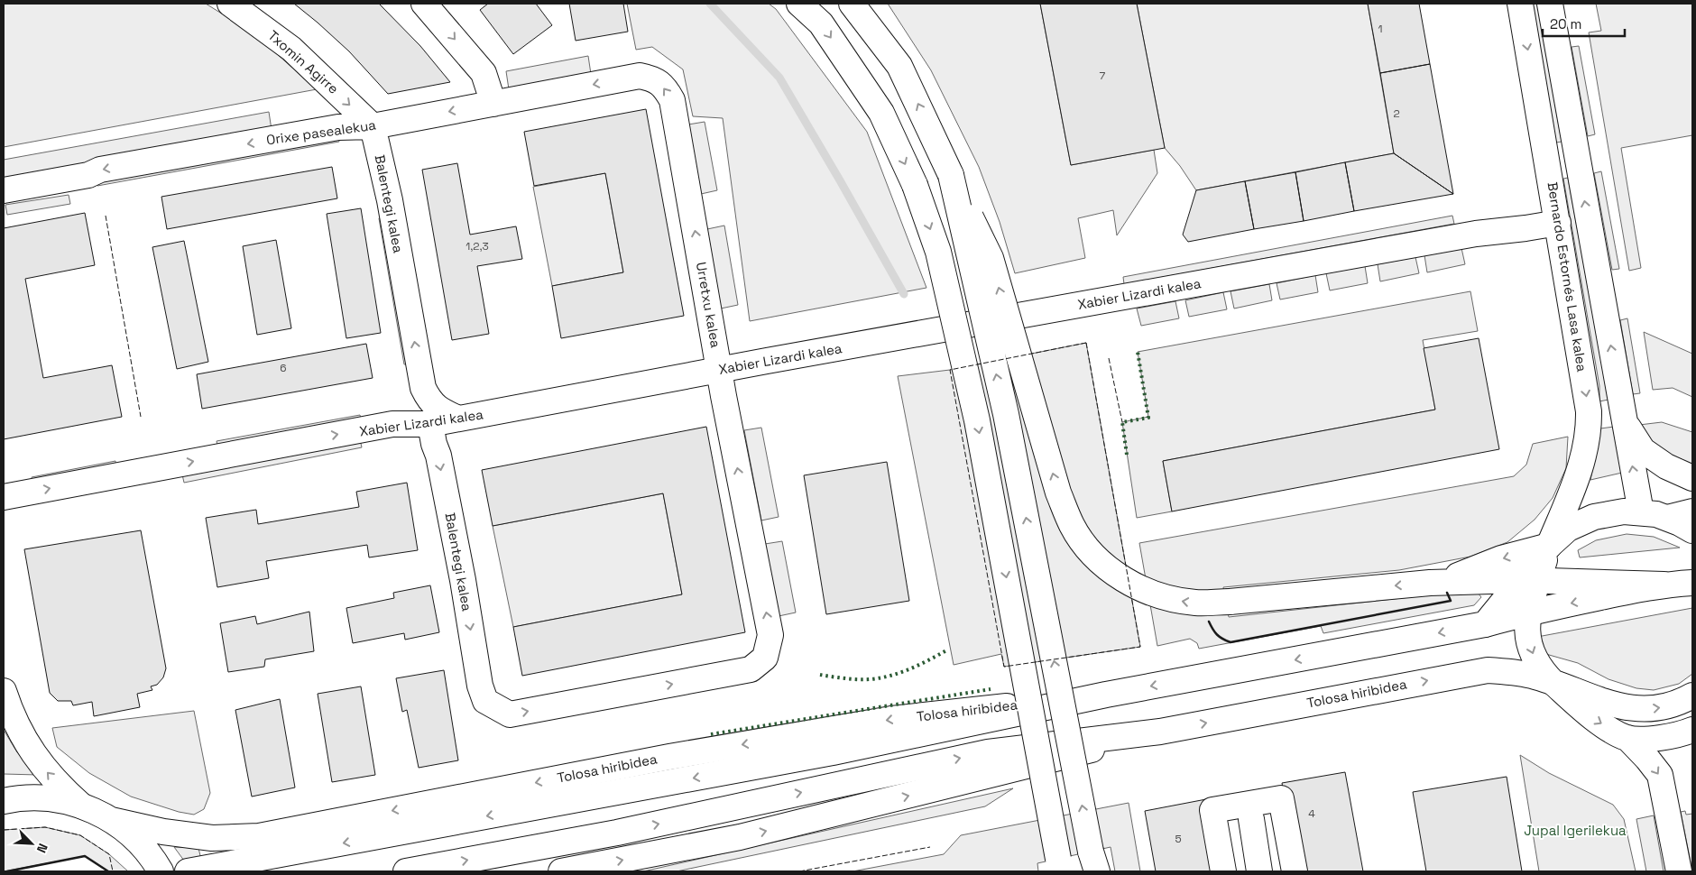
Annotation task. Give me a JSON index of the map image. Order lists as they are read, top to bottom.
{
  "streets": {
    "main road": [
      "Txomin Agirre",
      "Orixe pasealekua",
      "Balentegi kalea",
      "Bernardo Estornés Lasa kalea",
      "Xabier Lizardi kalea",
      "Urretxu kalea",
      "Tolosa hiribidea"
    ]
  },
  "crossings": [
    ["Txomin Agirre", "Orixe pasealekua"],
    ["Txomin Agirre", "Balentegi kalea"],
    ["Orixe pasealekua", "Balentegi kalea"],
    ["Orixe pasealekua", "Urretxu kalea"],
    ["Balentegi kalea", "Xabier Lizardi kalea"],
    ["Balentegi kalea", "Urretxu kalea"],
    ["Bernardo Estornés Lasa kalea", "Xabier Lizardi kalea"],
    ["Bernardo Estornés Lasa kalea", "Tolosa hiribidea"],
    ["Xabier Lizardi kalea", "Urretxu kalea"]
  ],
  "one_way": ["Txomin Agirre", "Orixe pasealekua"],
  "parks": ["Jupal Igerilekua"],
  "house_numbers": [
    "1",
    "7",
    "2",
    "1,2,3",
    "6",
    "4",
    "5"
  ],
  "scale_bar": "20 m",
  "north": "bottom right"
}
